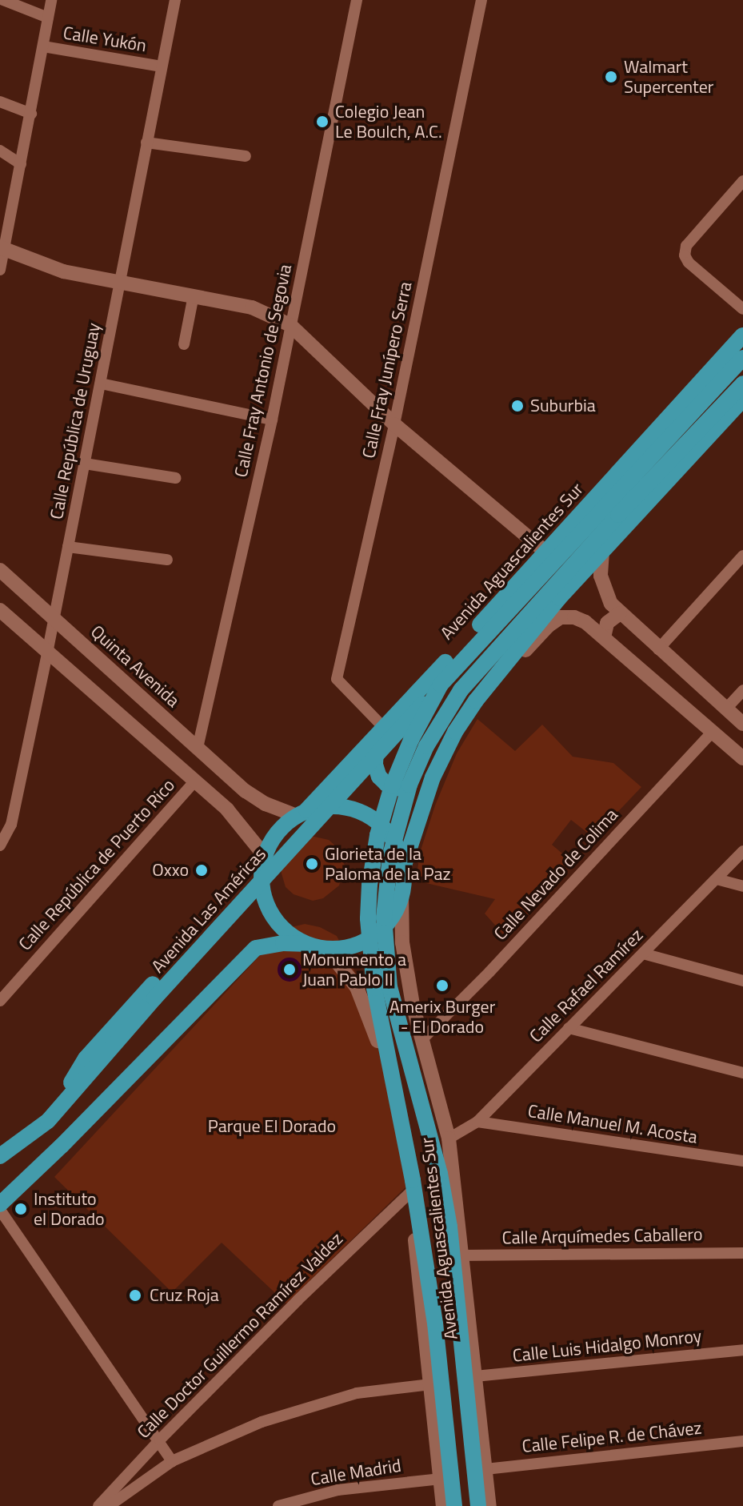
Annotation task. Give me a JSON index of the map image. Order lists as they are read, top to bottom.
{
  "streets": {
    "main road": ["Avenida Aguascalientes Sur", "Avenida Las Américas"],
    "street": [
      "Calle Yukón",
      "Calle Fray Junípero Serra",
      "Calle Fray Antonio de Segovia",
      "Calle República de Uruguay",
      "Quinta Avenida",
      "Calle República de Puerto Rico",
      "Calle Nevado de Colima",
      "Calle Rafael Ramírez",
      "Calle Manuel M. Acosta",
      "Calle Arquímedes Caballero",
      "Calle Doctor Guillermo Ramírez Valdez",
      "Calle Luis Hidalgo Monroy",
      "Calle Felipe R. de Chávez",
      "Calle Madrid"
    ]
  },
  "crossings": [
    ["Calle Yukón", "Calle República de Uruguay"],
    ["Calle Fray Junípero Serra", "Avenida Aguascalientes Sur"],
    ["Calle Fray Antonio de Segovia", "Quinta Avenida"],
    ["Calle República de Uruguay", "Quinta Avenida"],
    ["Avenida Aguascalientes Sur", "Quinta Avenida"],
    ["Avenida Aguascalientes Sur", "Calle Nevado de Colima"],
    ["Avenida Aguascalientes Sur", "Avenida Las Américas"],
    ["Avenida Aguascalientes Sur", "Calle Rafael Ramírez"],
    ["Avenida Aguascalientes Sur", "Calle Arquímedes Caballero"],
    ["Avenida Aguascalientes Sur", "Calle Doctor Guillermo Ramírez Valdez"],
    ["Avenida Aguascalientes Sur", "Calle Luis Hidalgo Monroy"],
    ["Avenida Aguascalientes Sur", "Calle Felipe R. de Chávez"],
    ["Avenida Aguascalientes Sur", "Calle Madrid"],
    ["Calle Rafael Ramírez", "Calle Manuel M. Acosta"]
  ],
  "parks": ["Parque El Dorado"],
  "places": [
    "Walmart Supercenter",
    "Colegio Jean Le Boulch, A.C.",
    "Suburbia",
    "Glorieta de la Paloma de la Paz",
    "Oxxo",
    "Monumento a Juan Pablo II",
    "Amerix Burger - El Dorado",
    "Instituto el Dorado",
    "Cruz Roja"
  ]
}
